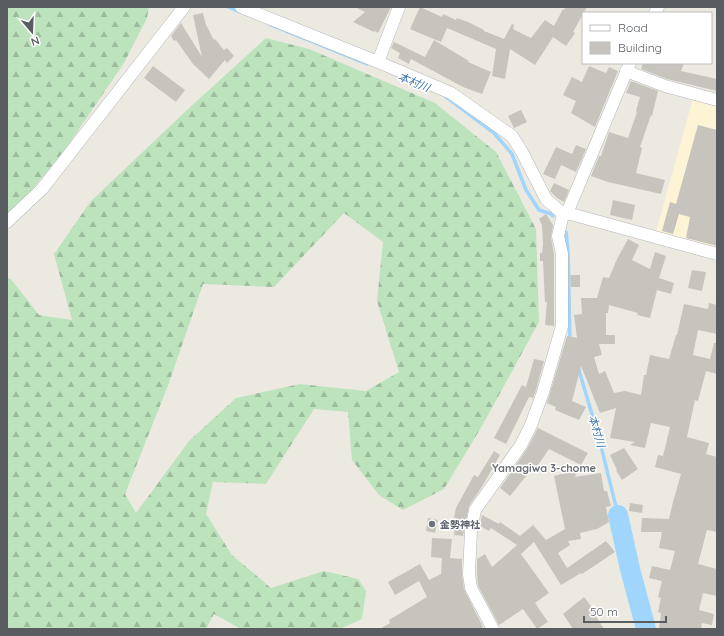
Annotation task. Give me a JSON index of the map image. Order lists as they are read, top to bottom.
{
  "districts": ["Yamagiwa 3-chome"],
  "water": ["本村川"],
  "places": ["金勢神社"],
  "legend": ["Road", "Building"],
  "scale_bar": "50 m",
  "north": "bottom"
}
